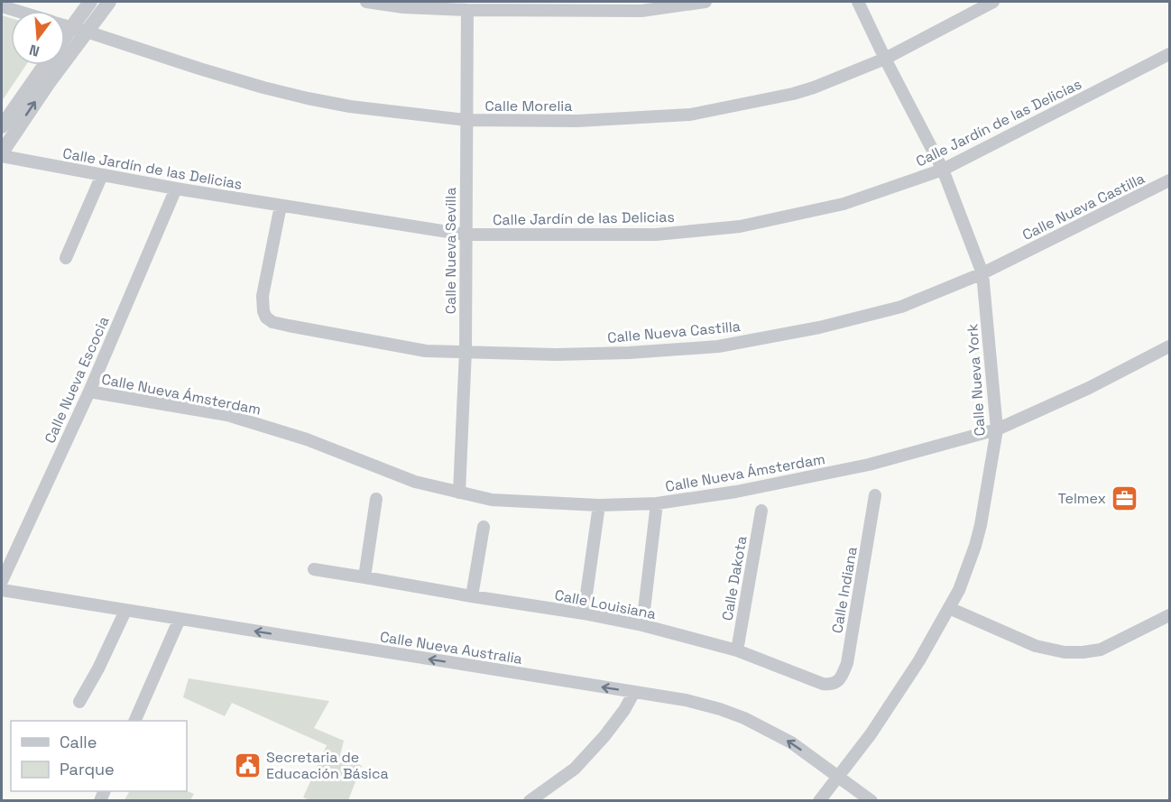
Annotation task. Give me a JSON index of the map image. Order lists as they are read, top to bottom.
{
  "streets": {
    "street": [
      "Calle Morelia",
      "Calle Jardín de las Delicias",
      "Calle Nueva Castilla",
      "Calle Nueva Sevilla",
      "Calle Nueva Escocia",
      "Calle Nueva York",
      "Calle Nueva Ámsterdam",
      "Calle Dakota",
      "Calle Indiana",
      "Calle Louisiana",
      "Calle Nueva Australia"
    ]
  },
  "crossings": [
    ["Calle Morelia", "Calle Nueva Sevilla"],
    ["Calle Morelia", "Calle Nueva York"],
    ["Calle Jardín de las Delicias", "Calle Nueva Castilla"],
    ["Calle Jardín de las Delicias", "Calle Nueva Sevilla"],
    ["Calle Jardín de las Delicias", "Calle Nueva Escocia"],
    ["Calle Jardín de las Delicias", "Calle Nueva York"],
    ["Calle Nueva Castilla", "Calle Nueva Sevilla"],
    ["Calle Nueva Castilla", "Calle Nueva York"],
    ["Calle Nueva Sevilla", "Calle Nueva Ámsterdam"],
    ["Calle Nueva Escocia", "Calle Nueva Ámsterdam"],
    ["Calle Nueva York", "Calle Nueva Ámsterdam"],
    ["Calle Nueva York", "Calle Nueva Australia"],
    ["Calle Dakota", "Calle Louisiana"],
    ["Calle Indiana", "Calle Louisiana"]
  ],
  "one_way": ["Calle Nueva Australia"],
  "places": {
    "office": ["Telmex"],
    "public building": ["Secretaria de Educación Básica"]
  },
  "legend": ["Calle", "Parque"],
  "north": "bottom"
}
